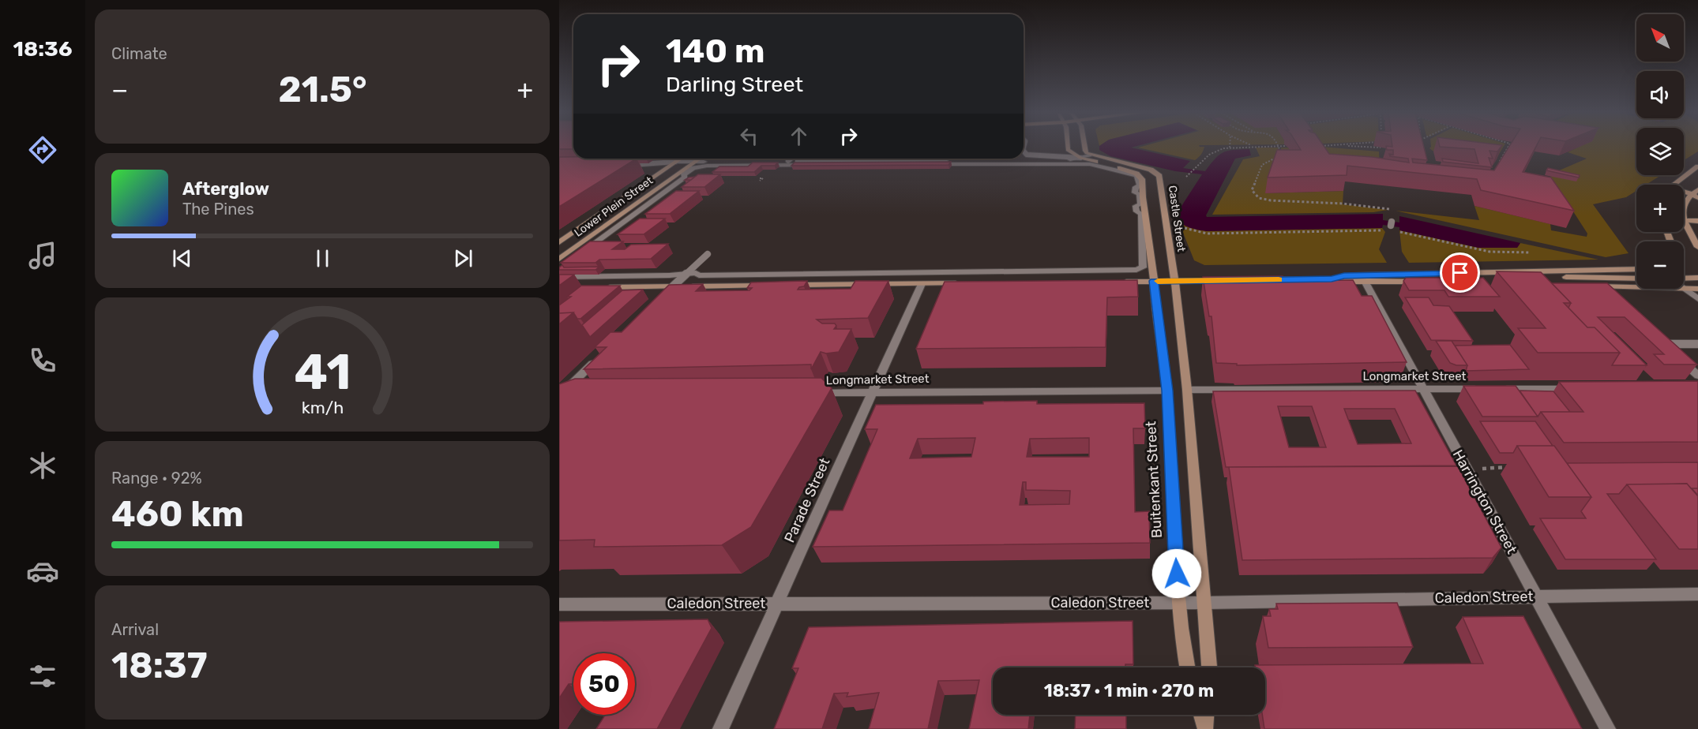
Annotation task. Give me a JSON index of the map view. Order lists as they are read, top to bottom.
{
  "streets": {
    "main road": ["Lower Plein Street", "Castle Street", "Buitenkant Street"],
    "street": [
      "Longmarket Street",
      "Parade Street",
      "Harrington Street",
      "Caledon Street"
    ]
  },
  "crossings": [
    ["Lower Plein Street", "Castle Street"],
    ["Castle Street", "Buitenkant Street"],
    ["Longmarket Street", "Buitenkant Street"],
    ["Longmarket Street", "Parade Street"],
    ["Longmarket Street", "Harrington Street"],
    ["Buitenkant Street", "Caledon Street"],
    ["Parade Street", "Caledon Street"],
    ["Harrington Street", "Caledon Street"]
  ],
  "north": "top left",
  "page": {
    "tabs": "18:36",
    "tile": [
      "Climate",
      ["Range · 92%", "460 km"],
      ["Arrival", "18:37"]
    ],
    "map_buttons": ["+", "−"],
    "turn": ["140 m", "Darling Street"],
    "heat": ["−", "21.5°", "+"],
    "song": ["Afterglow", "The Pines"],
    "limit": "50",
    "trip": "18:37 · 1 min · 270 m",
    "gauge": ["41", "km/h"]
  }
}
